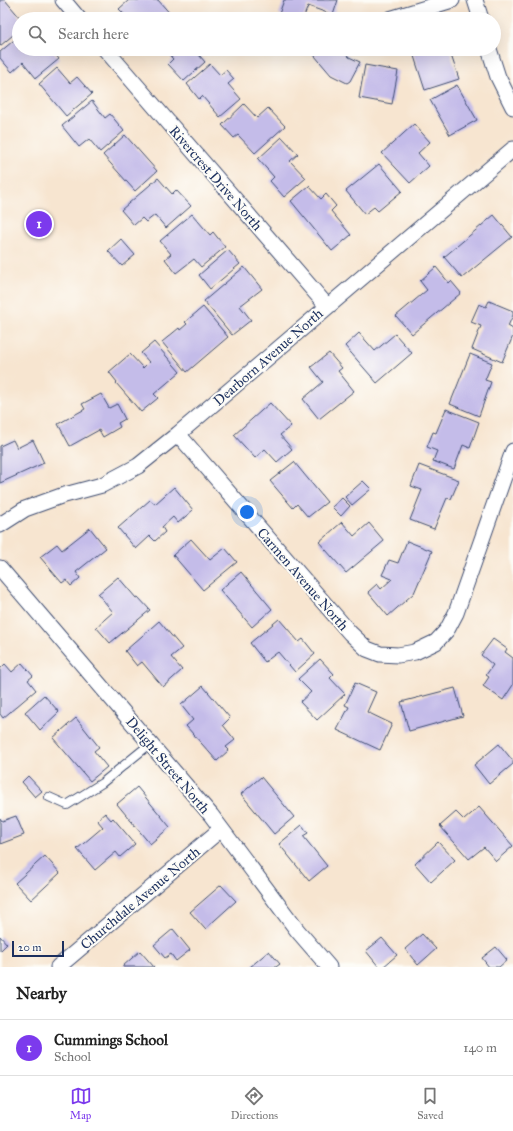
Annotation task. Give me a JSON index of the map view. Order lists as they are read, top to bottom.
{
  "streets": {
    "street": [
      "Rivercrest Drive North",
      "Dearborn Avenue North",
      "Carmen Avenue North",
      "Delight Street North",
      "Churchdale Avenue North"
    ]
  },
  "crossings": [
    ["Rivercrest Drive North", "Dearborn Avenue North"],
    ["Dearborn Avenue North", "Carmen Avenue North"],
    ["Delight Street North", "Churchdale Avenue North"]
  ],
  "scale_bar": "20 m",
  "page": {
    "search": "Search here",
    "pins": "1",
    "scale": "20 m",
    "heading": "Nearby",
    "list": [
      {
        "mark": "1",
        "name": "Cummings School",
        "note": "School",
        "value": "140 m"
      }
    ],
    "nav": ["Map", "Directions", "Saved"]
  }
}
